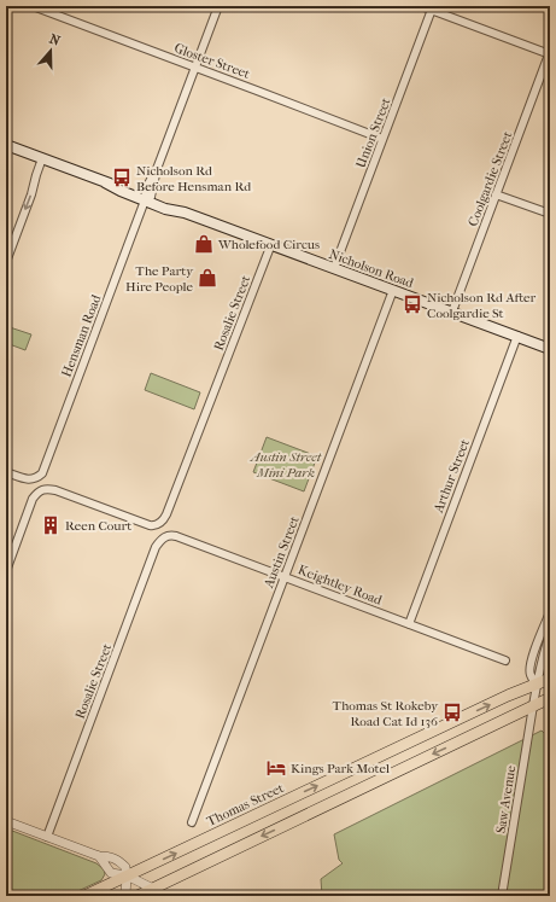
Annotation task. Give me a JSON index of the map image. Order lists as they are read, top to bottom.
{
  "streets": {
    "main road": ["Nicholson Road", "Thomas Street"],
    "street": [
      "Gloster Street",
      "Union Street",
      "Coolgardie Street",
      "Rosalie Street",
      "Hensman Road",
      "Arthur Street",
      "Austin Street",
      "Keightley Road",
      "Saw Avenue"
    ]
  },
  "crossings": [
    ["Gloster Street", "Union Street"],
    ["Gloster Street", "Hensman Road"],
    ["Union Street", "Nicholson Road"],
    ["Coolgardie Street", "Nicholson Road"],
    ["Nicholson Road", "Rosalie Street"],
    ["Nicholson Road", "Hensman Road"],
    ["Nicholson Road", "Arthur Street"],
    ["Nicholson Road", "Austin Street"],
    ["Rosalie Street", "Keightley Road"],
    ["Arthur Street", "Keightley Road"],
    ["Austin Street", "Keightley Road"],
    ["Saw Avenue", "Thomas Street"]
  ],
  "parks": ["Austin Street Mini Park"],
  "places": {
    "bus stop": ["Nicholson Rd Before Hensman Rd", "Nicholson Rd After Coolgardie St", "Thomas St Rokeby Road Cat Id 136"],
    "shop": ["Wholefood Circus", "The Party Hire People"],
    "building": ["Reen Court"],
    "hotel": ["Kings Park Motel"]
  },
  "north": "top"
}
